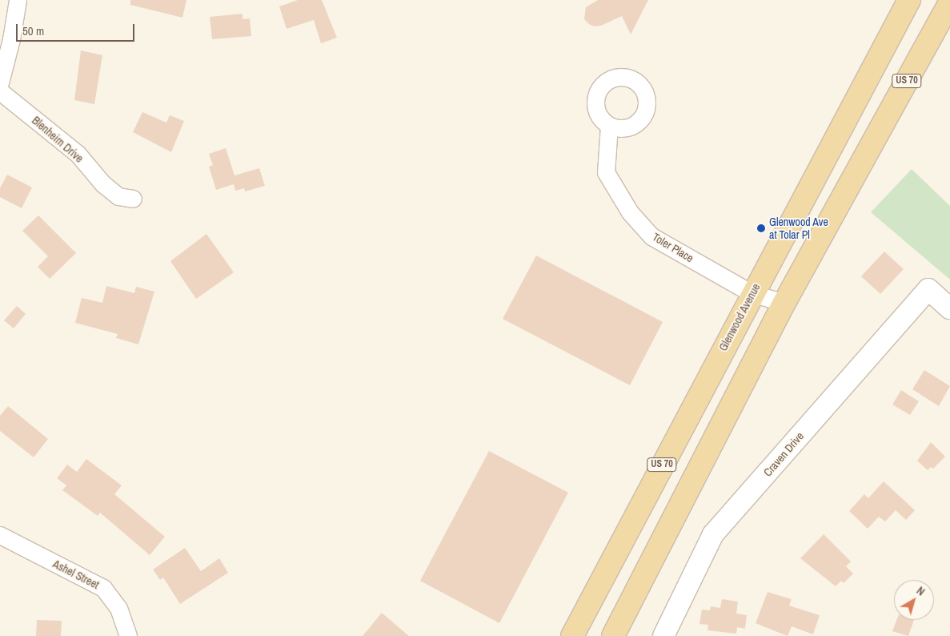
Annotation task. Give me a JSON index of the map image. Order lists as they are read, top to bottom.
{
  "streets": {
    "main road": ["US 70", "Glenwood Avenue"],
    "street": [
      "Blenheim Drive",
      "Toler Place",
      "Craven Drive",
      "Ashel Street"
    ]
  },
  "crossings": [
    ["US 70", "Toler Place"],
    ["Toler Place", "Glenwood Avenue"]
  ],
  "places": ["Glenwood Ave at Tolar Pl"],
  "scale_bar": "50 m",
  "north": "top right"
}
